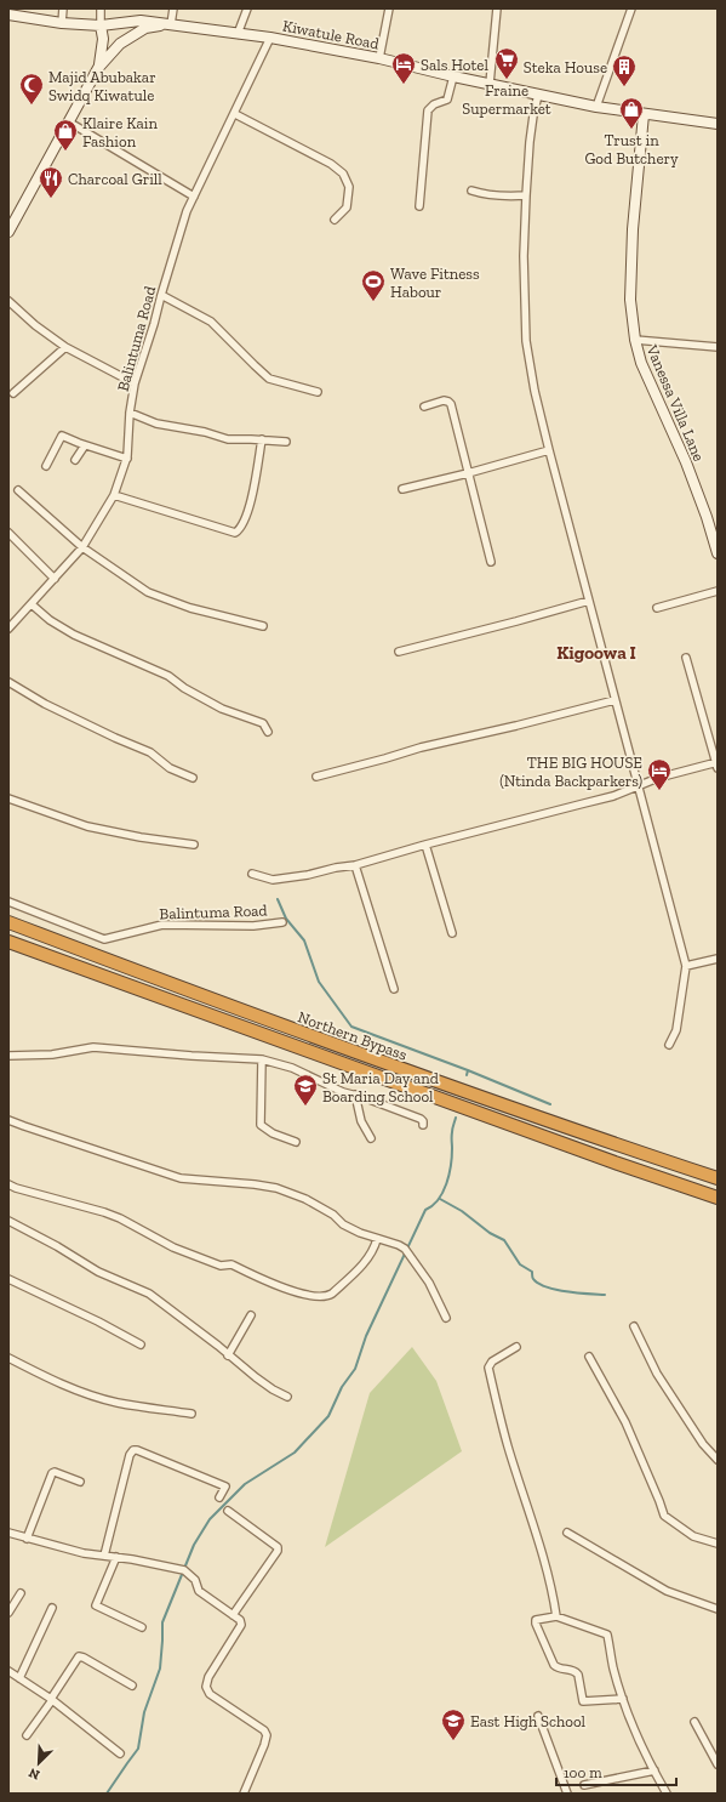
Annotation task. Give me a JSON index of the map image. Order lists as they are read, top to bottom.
{
  "streets": {
    "highway": ["Northern Bypass"],
    "main road": ["Kiwatule Road", "Vanessa Villa Lane"],
    "street": ["Balintuma Road"]
  },
  "crossings": [
    ["Kiwatule Road", "Balintuma Road"],
    ["Kiwatule Road", "Vanessa Villa Lane"]
  ],
  "districts": ["Kigoowa I"],
  "places": {
    "supermarket": ["Fraine Supermarket"],
    "hotel": ["Sals Hotel", "THE BIG HOUSE (Ntinda Backparkers)"],
    "building": ["Steka House"],
    "mosque": ["Majid Abubakar Swidq Kiwatule"],
    "shop": ["Trust in God Butchery", "Klaire Kain Fashion"],
    "restaurant": ["Charcoal Grill"],
    "sports": ["Wave Fitness Habour"],
    "school or university": ["St Maria Day and Boarding School", "East High School"]
  },
  "scale_bar": "100 m",
  "north": "bottom left"
}
